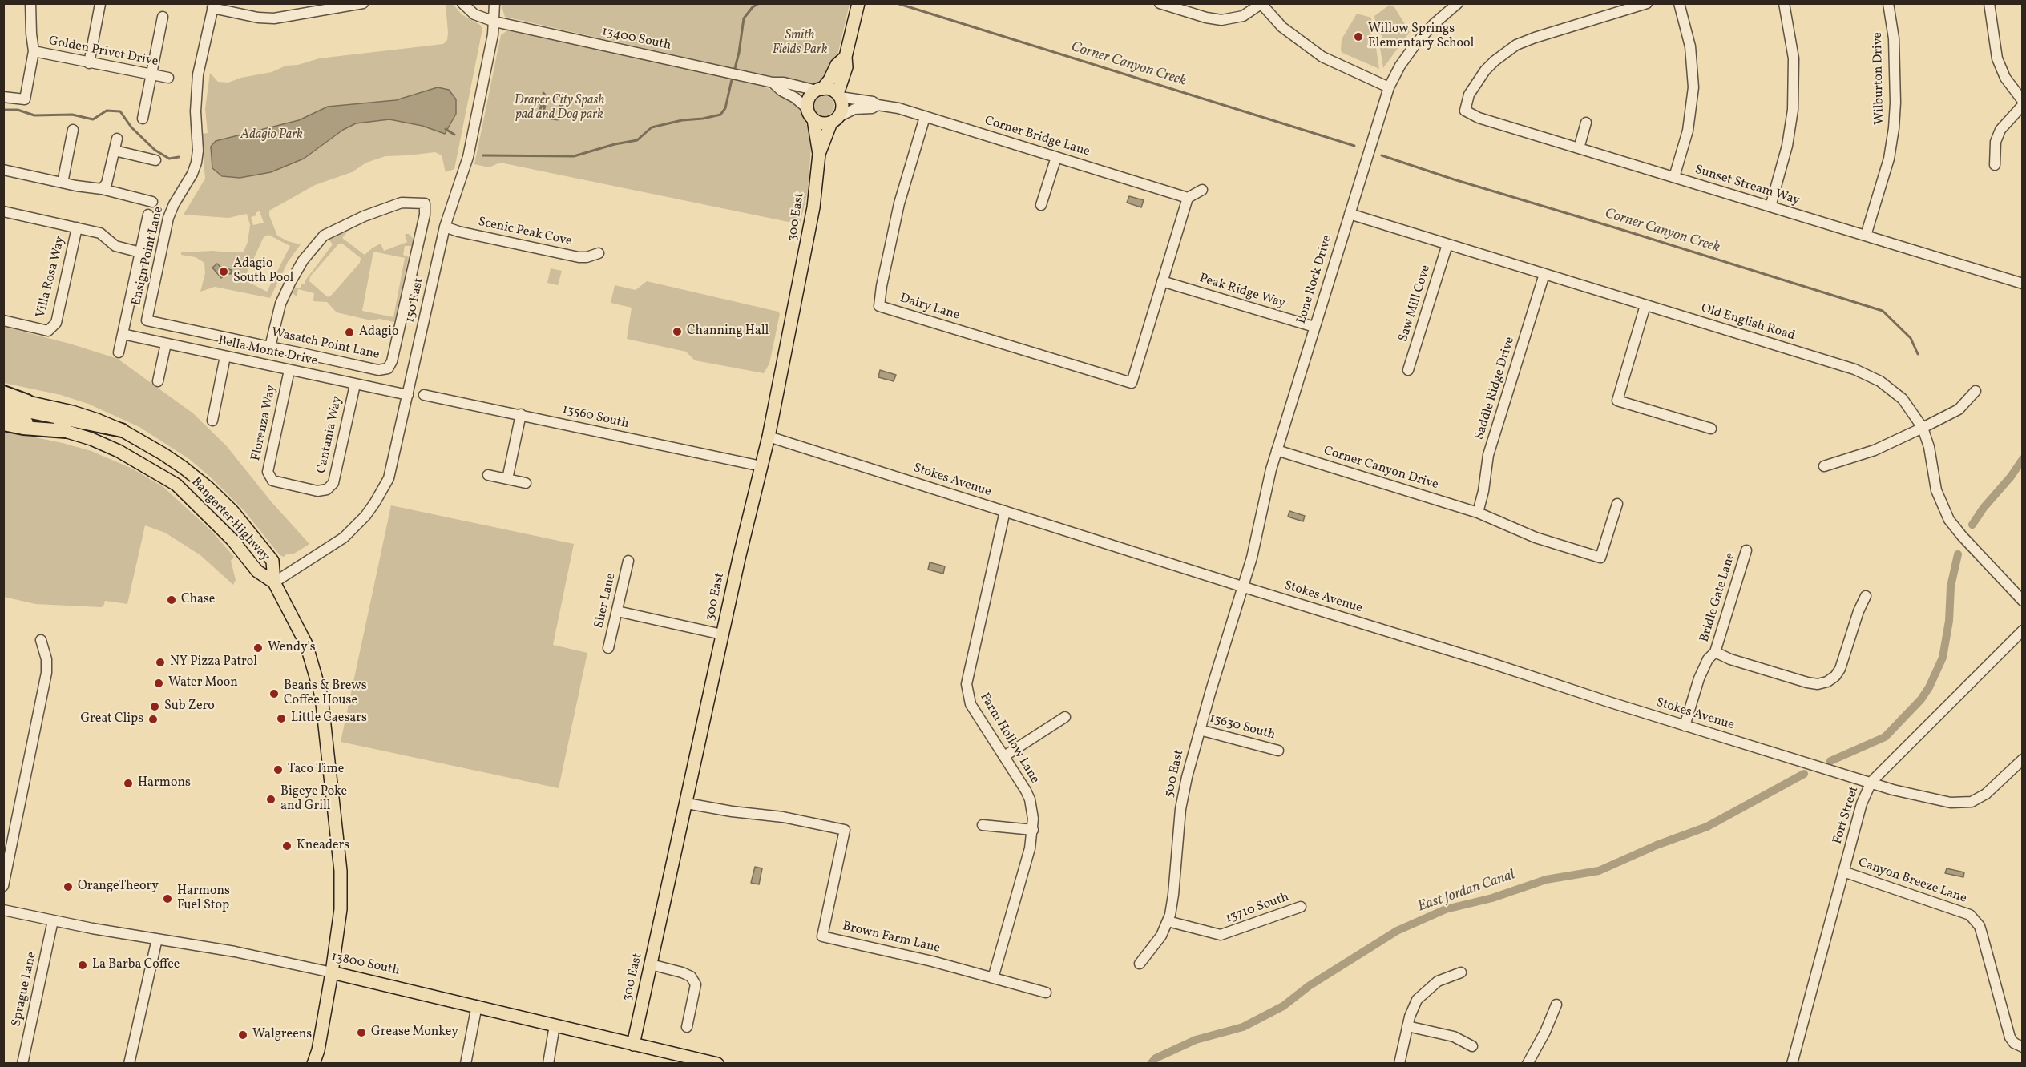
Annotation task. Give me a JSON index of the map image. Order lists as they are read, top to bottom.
{
  "streets": {
    "main road": ["300 East", "Bangerter Highway", "13800 South"],
    "street": [
      "13400 South",
      "Golden Privet Drive",
      "Wilburton Drive",
      "Corner Bridge Lane",
      "Sunset Stream Way",
      "Scenic Peak Cove",
      "Ensign Point Lane",
      "Villa Rosa Way",
      "Lone Rock Drive",
      "Peak Ridge Way",
      "150 East",
      "Saw Mill Cove",
      "Dairy Lane",
      "Old English Road",
      "Wasatch Point Lane",
      "Bella Monte Drive",
      "Saddle Ridge Drive",
      "13560 South",
      "Florenza Way",
      "Cantania Way",
      "Corner Canyon Drive",
      "Stokes Avenue",
      "Bridle Gate Lane",
      "Sher Lane",
      "13630 South",
      "Farm Hollow Lane",
      "500 East",
      "Fort Street",
      "Canyon Breeze Lane",
      "13710 South",
      "Brown Farm Lane",
      "Sprague Lane"
    ]
  },
  "crossings": [
    ["13400 South", "Corner Bridge Lane"],
    ["13400 South", "300 East"],
    ["13400 South", "150 East"],
    ["Wilburton Drive", "Sunset Stream Way"],
    ["Corner Bridge Lane", "300 East"],
    ["Corner Bridge Lane", "Dairy Lane"],
    ["300 East", "13560 South"],
    ["300 East", "Stokes Avenue"],
    ["300 East", "Brown Farm Lane"],
    ["300 East", "13800 South"],
    ["Scenic Peak Cove", "150 East"],
    ["Ensign Point Lane", "Wasatch Point Lane"],
    ["Lone Rock Drive", "Peak Ridge Way"],
    ["Lone Rock Drive", "Old English Road"],
    ["Lone Rock Drive", "Corner Canyon Drive"],
    ["Lone Rock Drive", "Stokes Avenue"],
    ["Lone Rock Drive", "500 East"],
    ["Peak Ridge Way", "Dairy Lane"],
    ["150 East", "Bella Monte Drive"],
    ["150 East", "Bangerter Highway"],
    ["Saw Mill Cove", "Old English Road"],
    ["Old English Road", "Saddle Ridge Drive"],
    ["Bella Monte Drive", "Florenza Way"],
    ["Bella Monte Drive", "Cantania Way"],
    ["Saddle Ridge Drive", "Corner Canyon Drive"],
    ["Florenza Way", "Cantania Way"],
    ["Stokes Avenue", "Bridle Gate Lane"],
    ["Stokes Avenue", "Farm Hollow Lane"],
    ["Stokes Avenue", "500 East"],
    ["Stokes Avenue", "Fort Street"],
    ["Bangerter Highway", "13800 South"],
    ["13630 South", "500 East"],
    ["Farm Hollow Lane", "Brown Farm Lane"],
    ["500 East", "13710 South"],
    ["Fort Street", "Canyon Breeze Lane"],
    ["13800 South", "Sprague Lane"]
  ],
  "water": ["Corner Canyon Creek", "East Jordan Canal"],
  "parks": ["Smith Fields Park", "Draper City Spash pad and Dog park", "Adagio Park"],
  "places": [
    "Willow Springs Elementary School",
    "Adagio South Pool",
    "Channing Hall",
    "Adagio",
    "Chase",
    "Wendy's",
    "NY Pizza Patrol",
    "Water Moon",
    "Beans & Brews Coffee House",
    "Sub Zero",
    "Little Caesars",
    "Great Clips",
    "Taco Time",
    "Harmons",
    "Bigeye Poke and Grill",
    "Kneaders",
    "OrangeTheory",
    "Harmons Fuel Stop",
    "La Barba Coffee",
    "Grease Monkey",
    "Walgreens"
  ]
}
